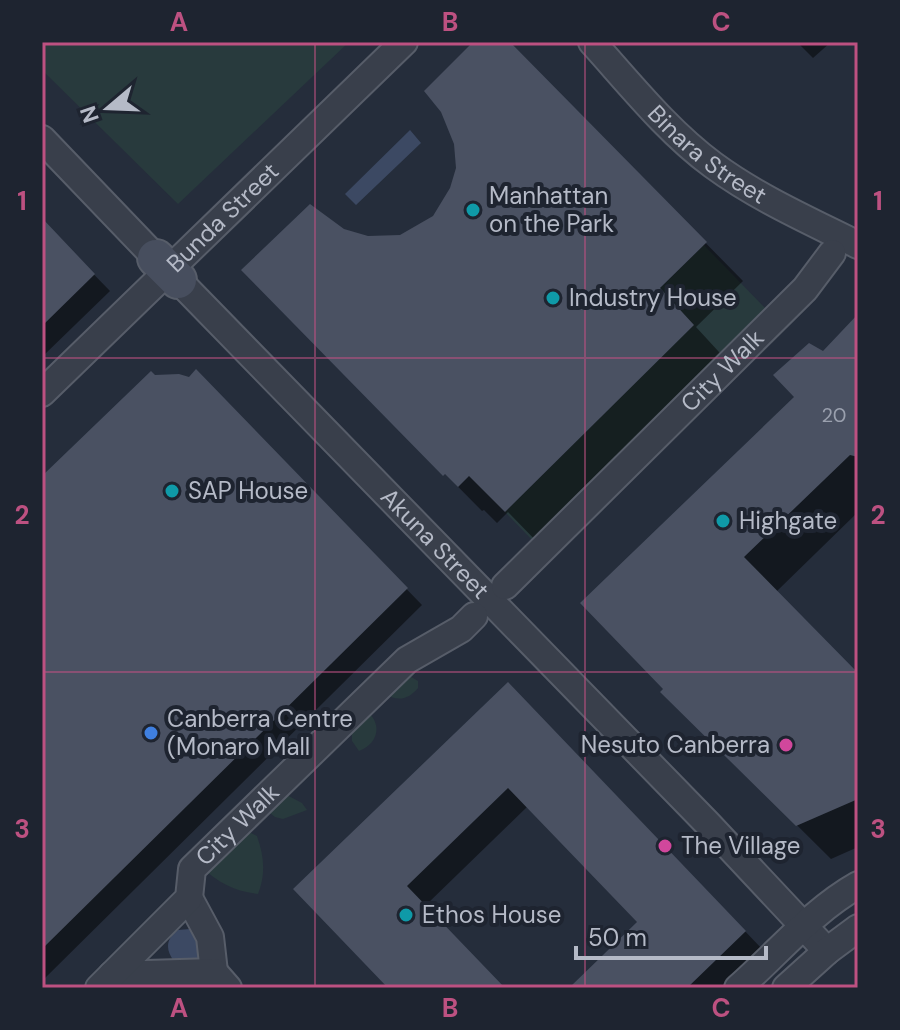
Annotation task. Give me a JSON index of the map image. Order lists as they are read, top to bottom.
{
  "streets": {
    "street": [
      "Binara Street",
      "Bunda Street",
      "City Walk",
      "Akuna Street"
    ]
  },
  "crossings": [
    ["Binara Street", "City Walk"],
    ["Bunda Street", "Akuna Street"]
  ],
  "places": [
    "Manhattan on the Park",
    "Industry House",
    "SAP House",
    "Highgate",
    "Canberra Centre (Monaro Mall",
    "Nesuto Canberra",
    "The Village",
    "Ethos House"
  ],
  "house_numbers": ["20"],
  "scale_bar": "50 m",
  "north": "left",
  "grid": {
    "columns": ["A", "B", "C"],
    "rows": ["1", "2", "3"]
  }
}
